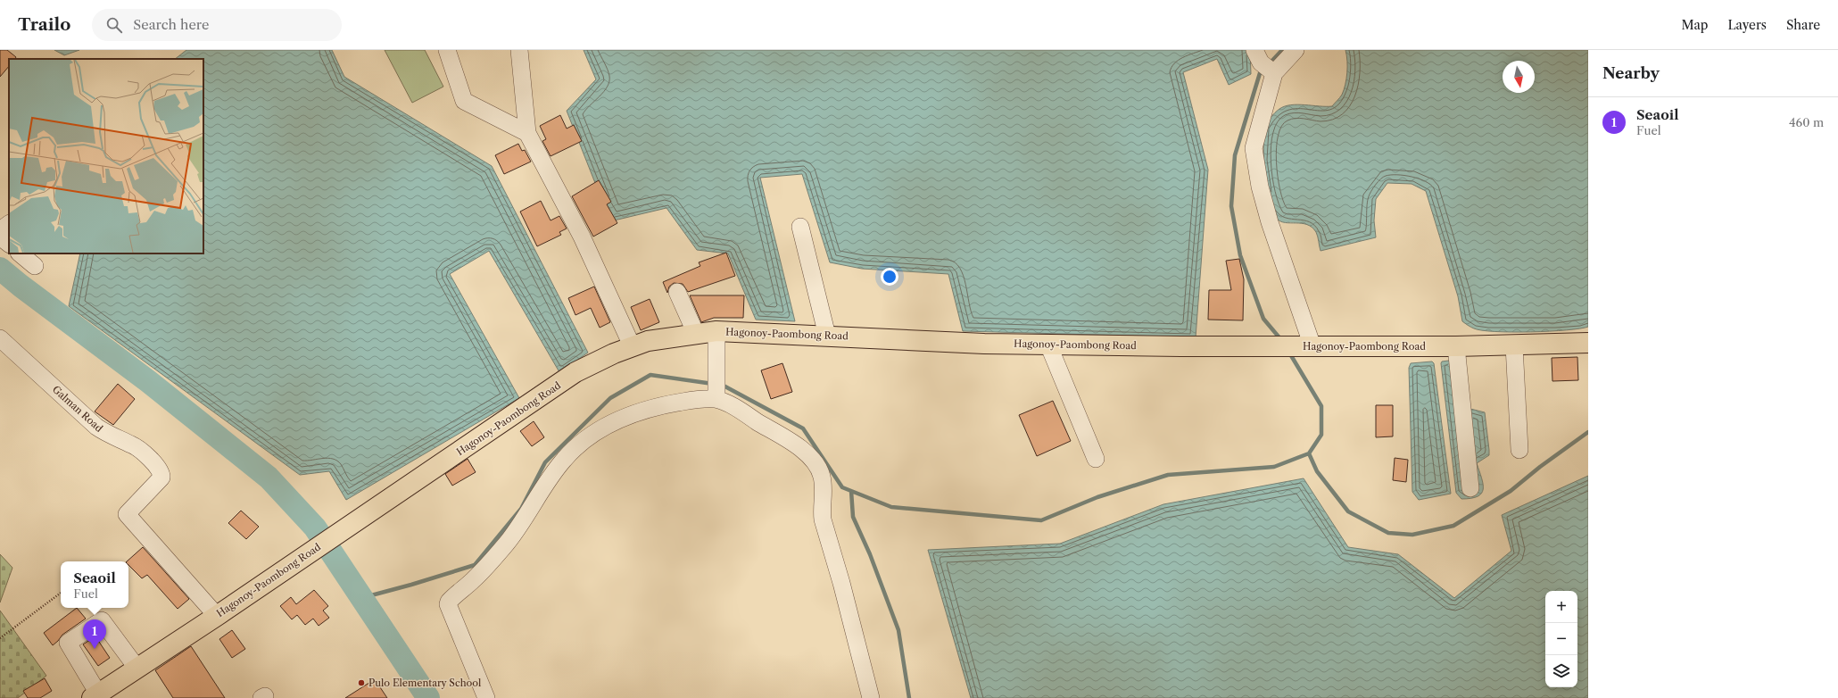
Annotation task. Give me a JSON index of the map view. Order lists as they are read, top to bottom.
{
  "streets": {
    "main road": ["Hagonoy-Paombong Road"],
    "street": ["Galman Road"]
  },
  "crossings": [
    ["Hagonoy-Paombong Road", "Galman Road"]
  ],
  "places": ["Pulo Elementary School"],
  "north": "bottom",
  "page": {
    "header": "Trailo",
    "search": "Search here",
    "nav": ["Map", "Layers", "Share"],
    "heading": "Nearby",
    "list": [
      {
        "mark": "1",
        "name": "Seaoil",
        "note": "Fuel",
        "value": "460 m"
      }
    ],
    "popup": ["Seaoil", "Fuel"],
    "map_buttons": ["+", "−"],
    "pins": "1"
  }
}
